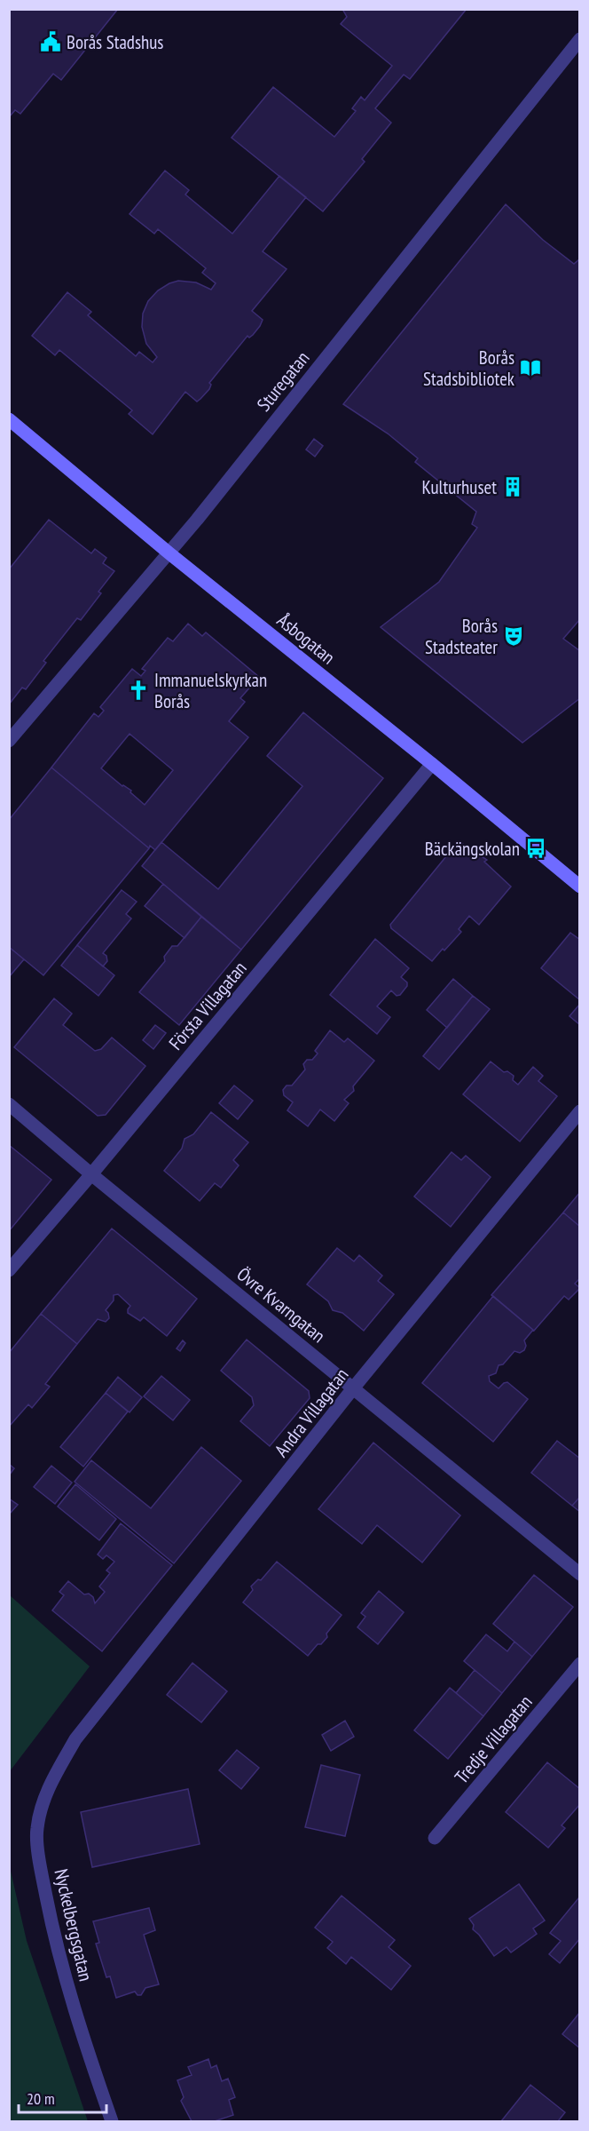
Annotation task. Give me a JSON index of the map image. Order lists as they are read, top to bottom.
{
  "streets": {
    "street": [
      "Sturegatan",
      "Åsbogatan",
      "Första Villagatan",
      "Övre Kvarngatan",
      "Andra Villagatan",
      "Tredje Villagatan",
      "Nyckelbergsgatan"
    ]
  },
  "crossings": [
    ["Sturegatan", "Åsbogatan"],
    ["Åsbogatan", "Första Villagatan"],
    ["Första Villagatan", "Övre Kvarngatan"],
    ["Övre Kvarngatan", "Andra Villagatan"],
    ["Andra Villagatan", "Nyckelbergsgatan"]
  ],
  "places": {
    "public building": ["Borås Stadshus"],
    "library": ["Borås Stadsbibliotek"],
    "building": ["Kulturhuset"],
    "theatre": ["Borås Stadsteater"],
    "church": ["Immanuelskyrkan Borås"],
    "bus stop": ["Bäckängskolan"]
  },
  "scale_bar": "20 m"
}
